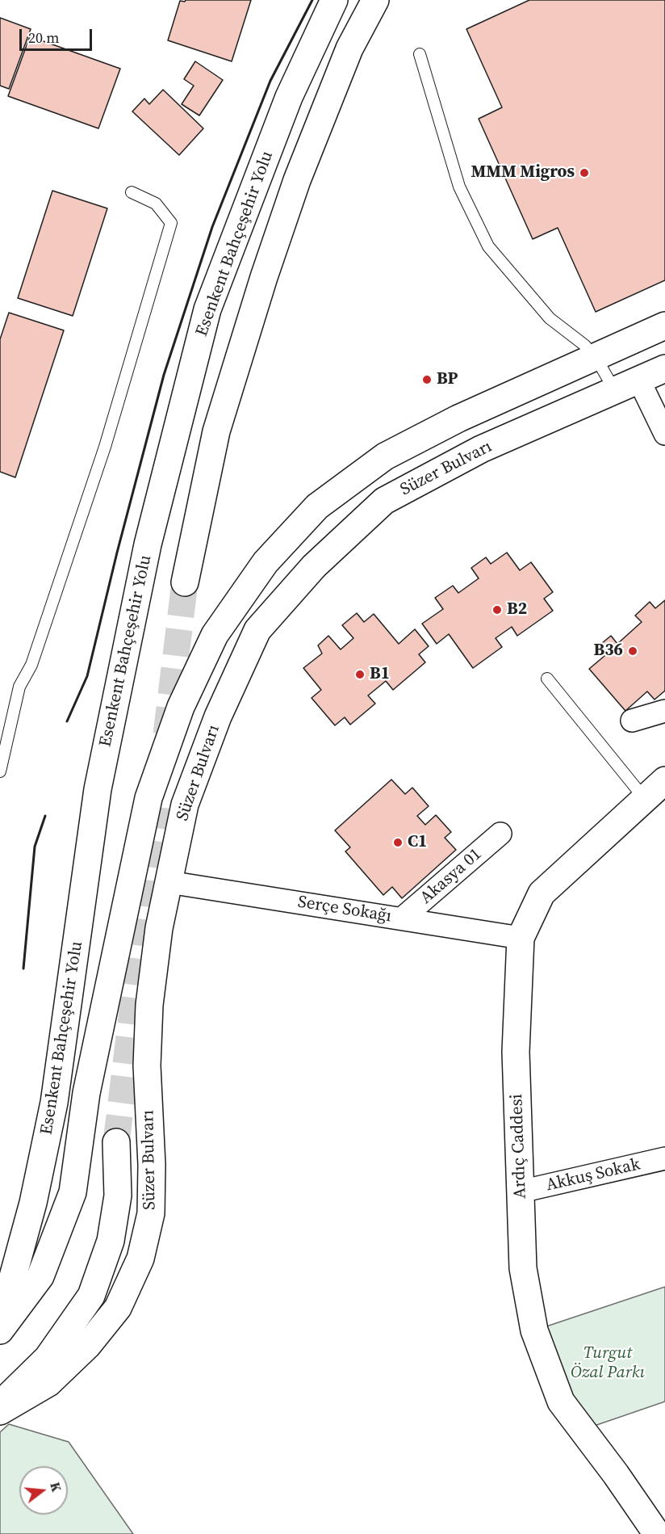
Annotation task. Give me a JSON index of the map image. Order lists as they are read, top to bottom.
{
  "streets": {
    "main road": ["Esenkent Bahçeşehir Yolu", "Süzer Bulvarı", "Ardıç Caddesi"],
    "street": ["Akasya 01", "Serçe Sokağı", "Akkuş Sokak"]
  },
  "crossings": [
    ["Süzer Bulvarı", "Serçe Sokağı"],
    ["Akasya 01", "Serçe Sokağı"],
    ["Serçe Sokağı", "Ardıç Caddesi"],
    ["Ardıç Caddesi", "Akkuş Sokak"]
  ],
  "parks": ["Turgut Özal Parkı"],
  "places": [
    "MMM Migros",
    "BP",
    "B2",
    "B36",
    "B1",
    "C1"
  ],
  "scale_bar": "20 m",
  "north": "right"
}
